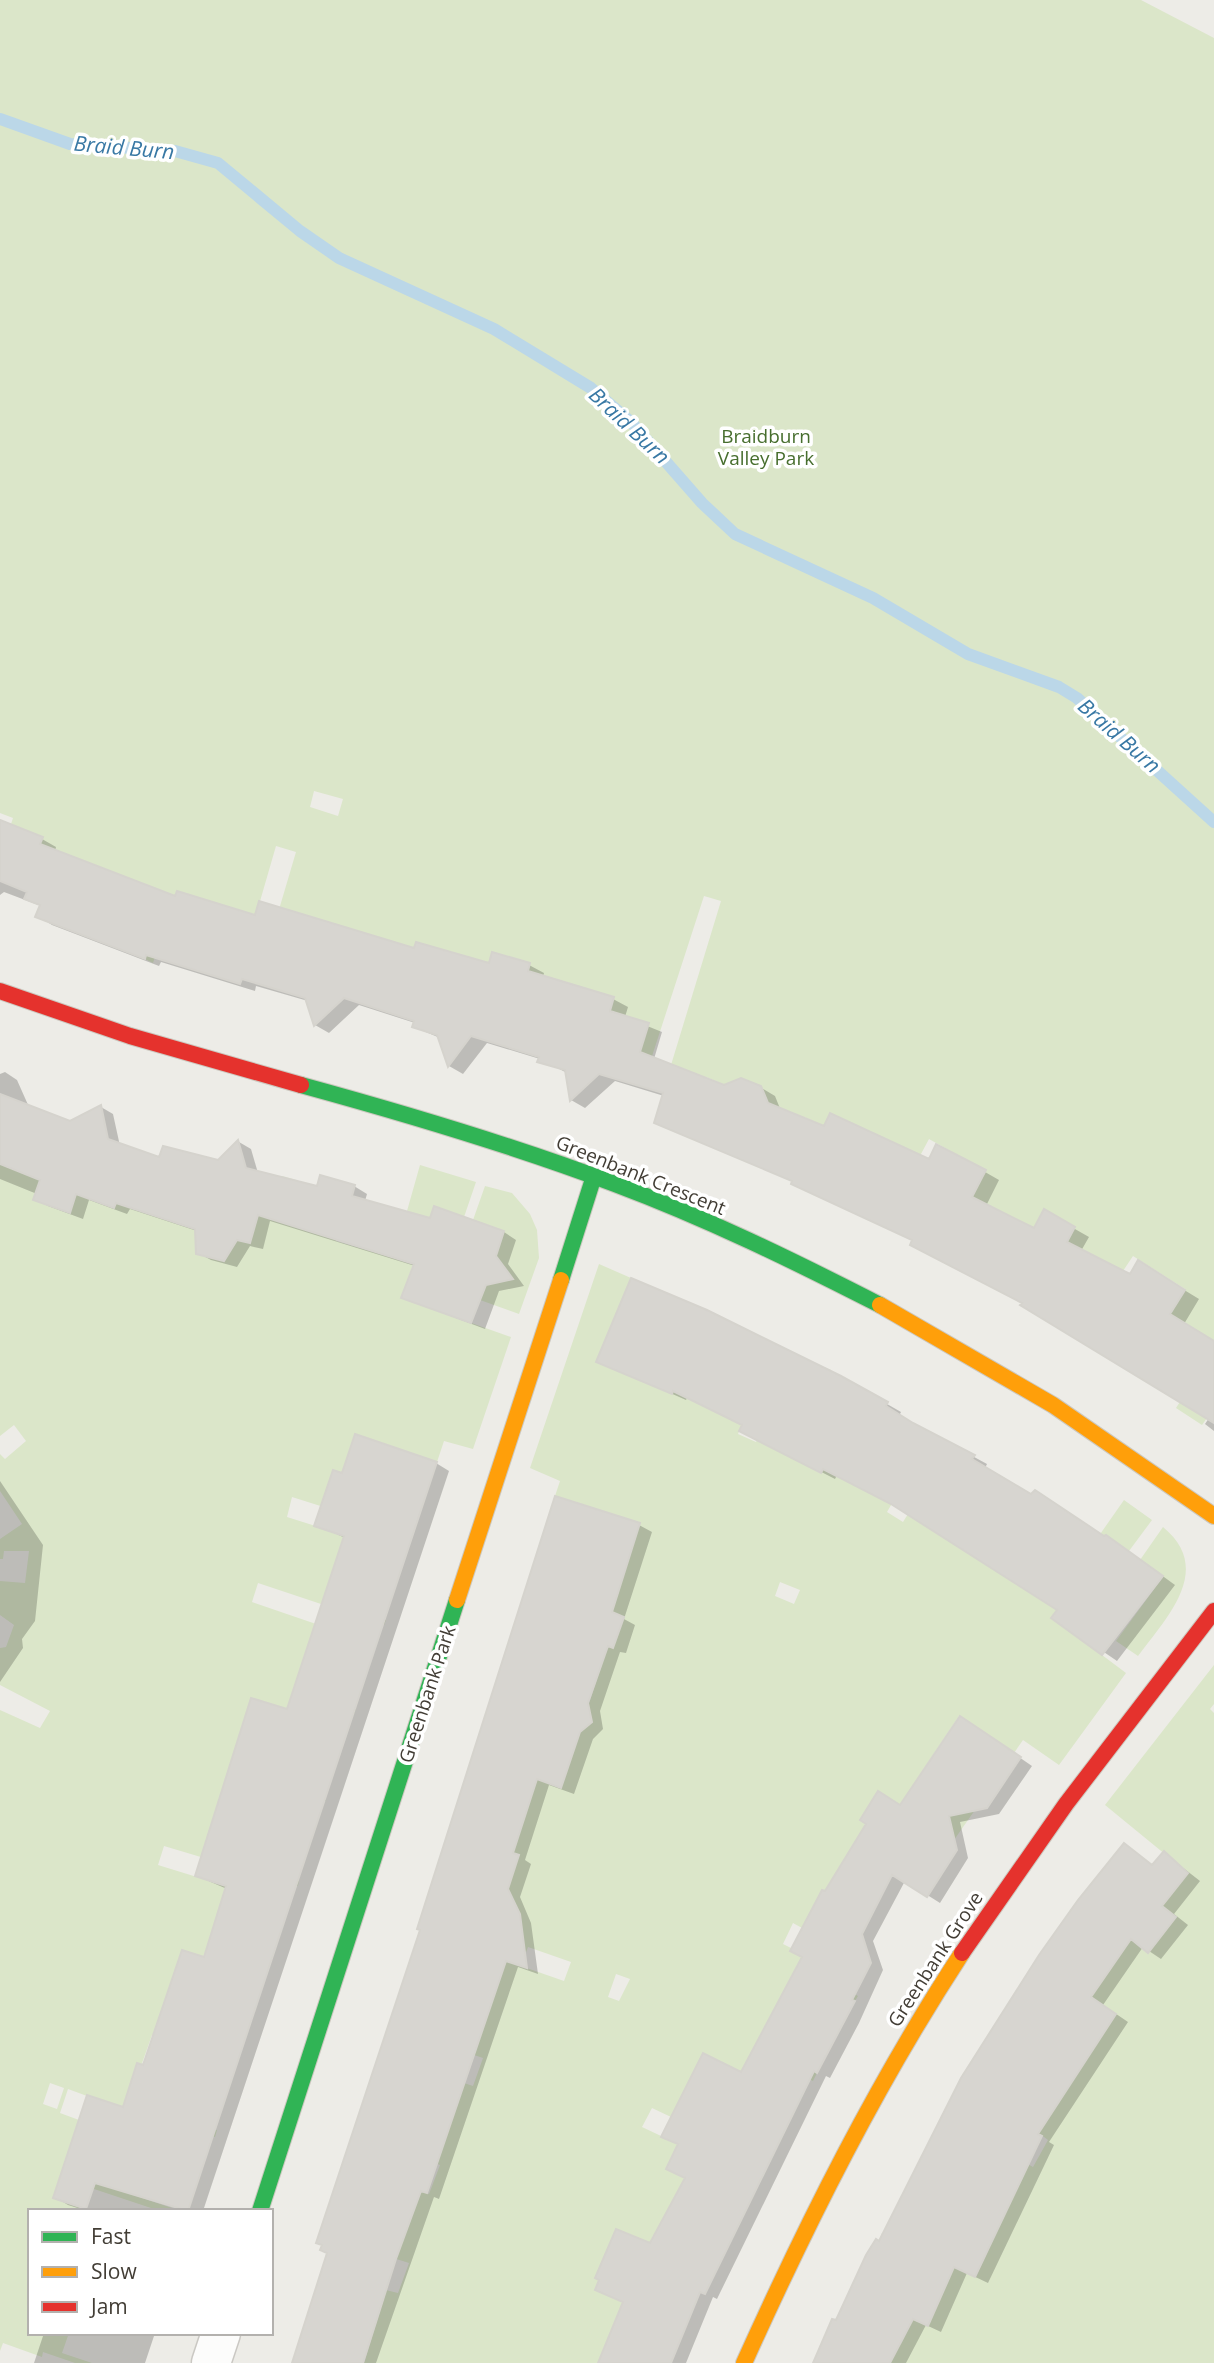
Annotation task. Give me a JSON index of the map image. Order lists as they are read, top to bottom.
{
  "streets": {
    "street": ["Greenbank Crescent", "Greenbank Park", "Greenbank Grove"]
  },
  "crossings": [
    ["Greenbank Crescent", "Greenbank Park"]
  ],
  "water": ["Braid Burn"],
  "parks": ["Braidburn Valley Park"],
  "legend": ["Fast", "Slow", "Jam"]
}
